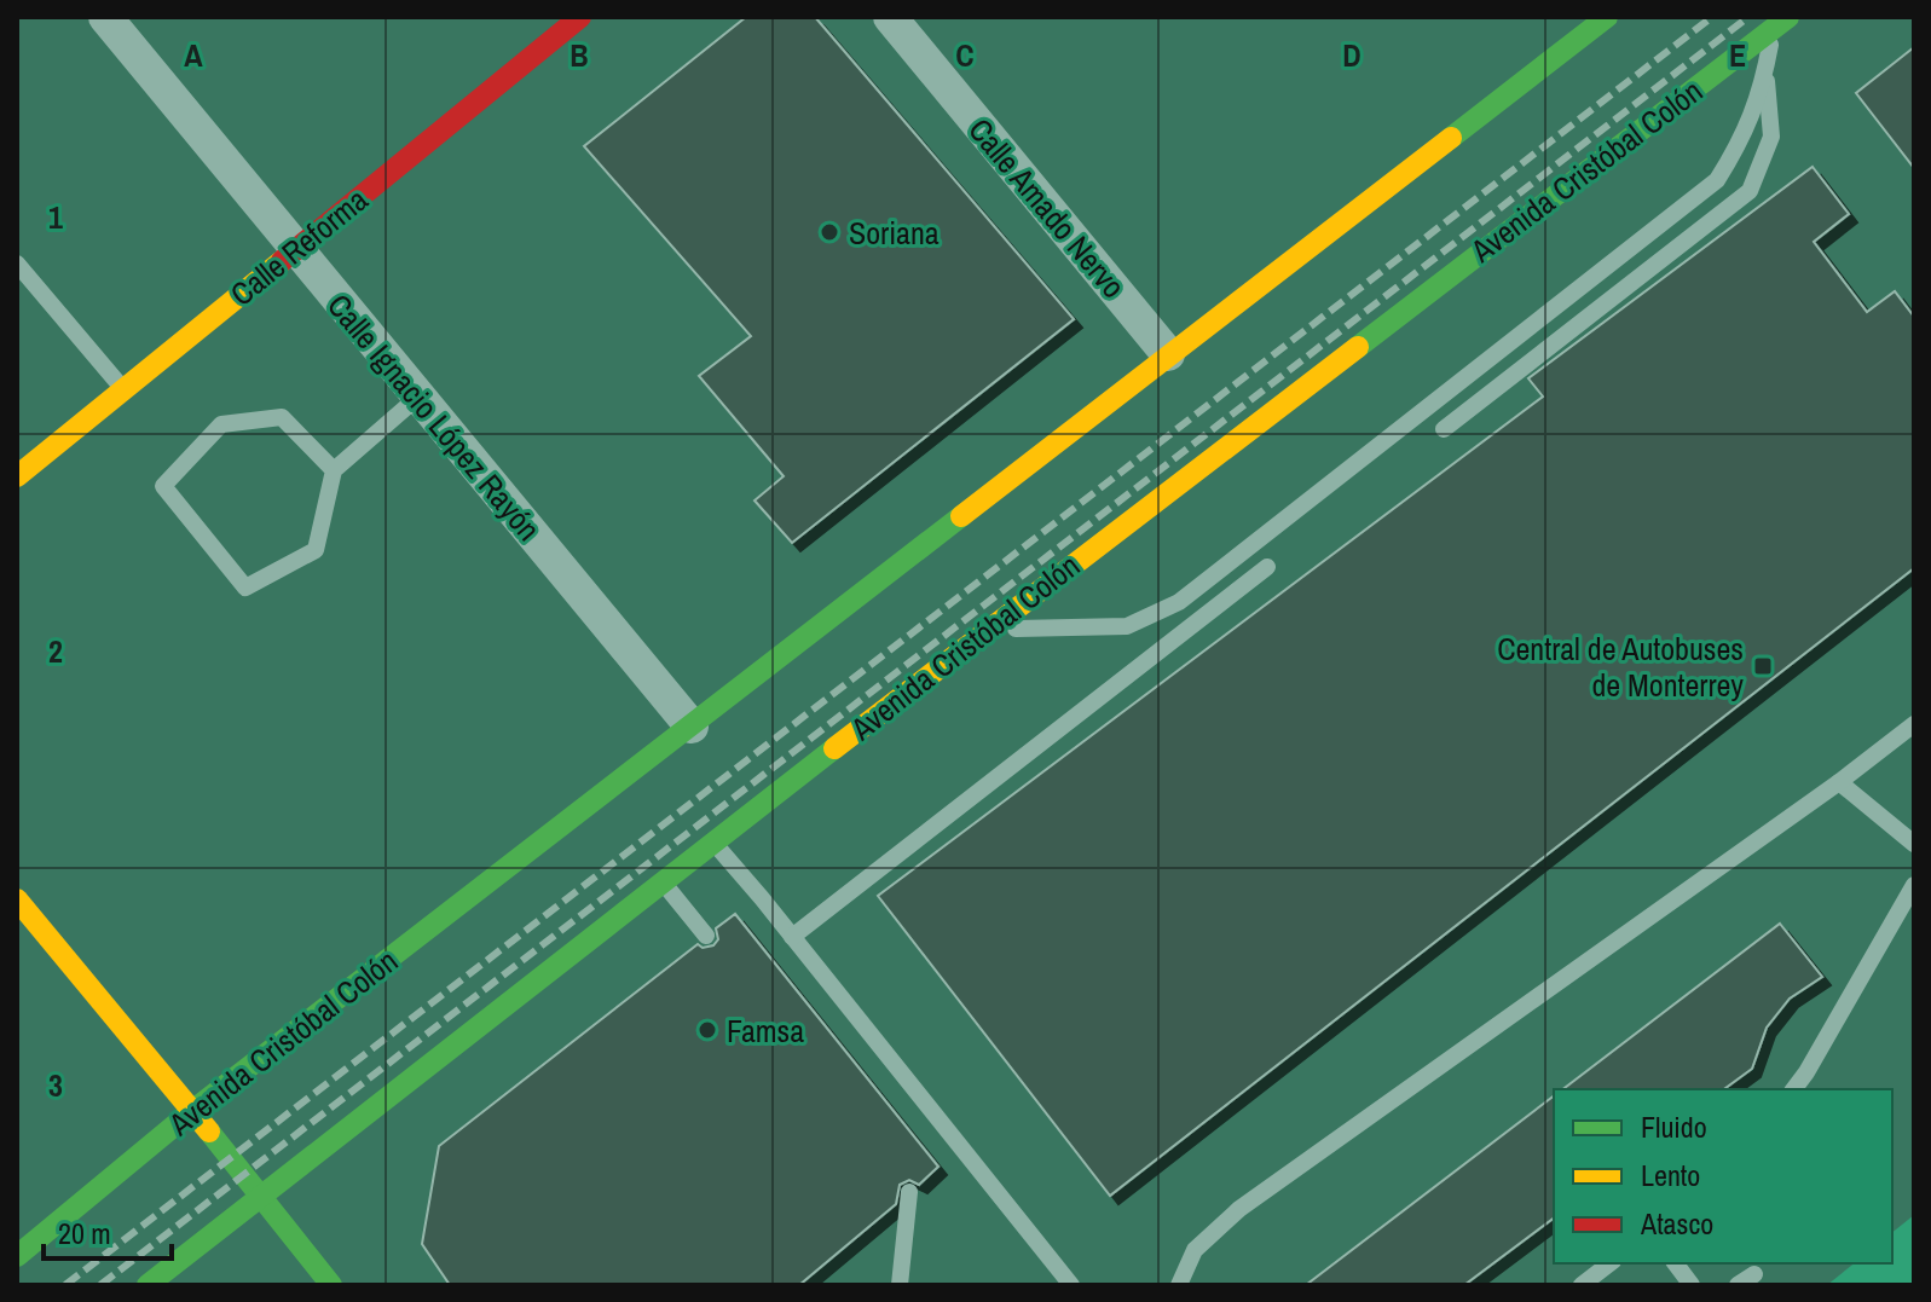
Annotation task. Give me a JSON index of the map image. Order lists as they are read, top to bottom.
{
  "streets": {
    "main road": ["Avenida Cristóbal Colón", "Calle Reforma"],
    "street": ["Calle Amado Nervo", "Calle Ignacio López Rayón"]
  },
  "crossings": [
    ["Avenida Cristóbal Colón", "Calle Amado Nervo"],
    ["Avenida Cristóbal Colón", "Calle Ignacio López Rayón"],
    ["Calle Reforma", "Calle Ignacio López Rayón"]
  ],
  "places": {
    "other": ["Soriana", "Famsa"],
    "transit": ["Central de Autobuses de Monterrey"]
  },
  "legend": ["Fluido", "Lento", "Atasco"],
  "scale_bar": "20 m",
  "grid": {
    "columns": [
      "A",
      "B",
      "C",
      "D",
      "E"
    ],
    "rows": ["1", "2", "3"]
  }
}
